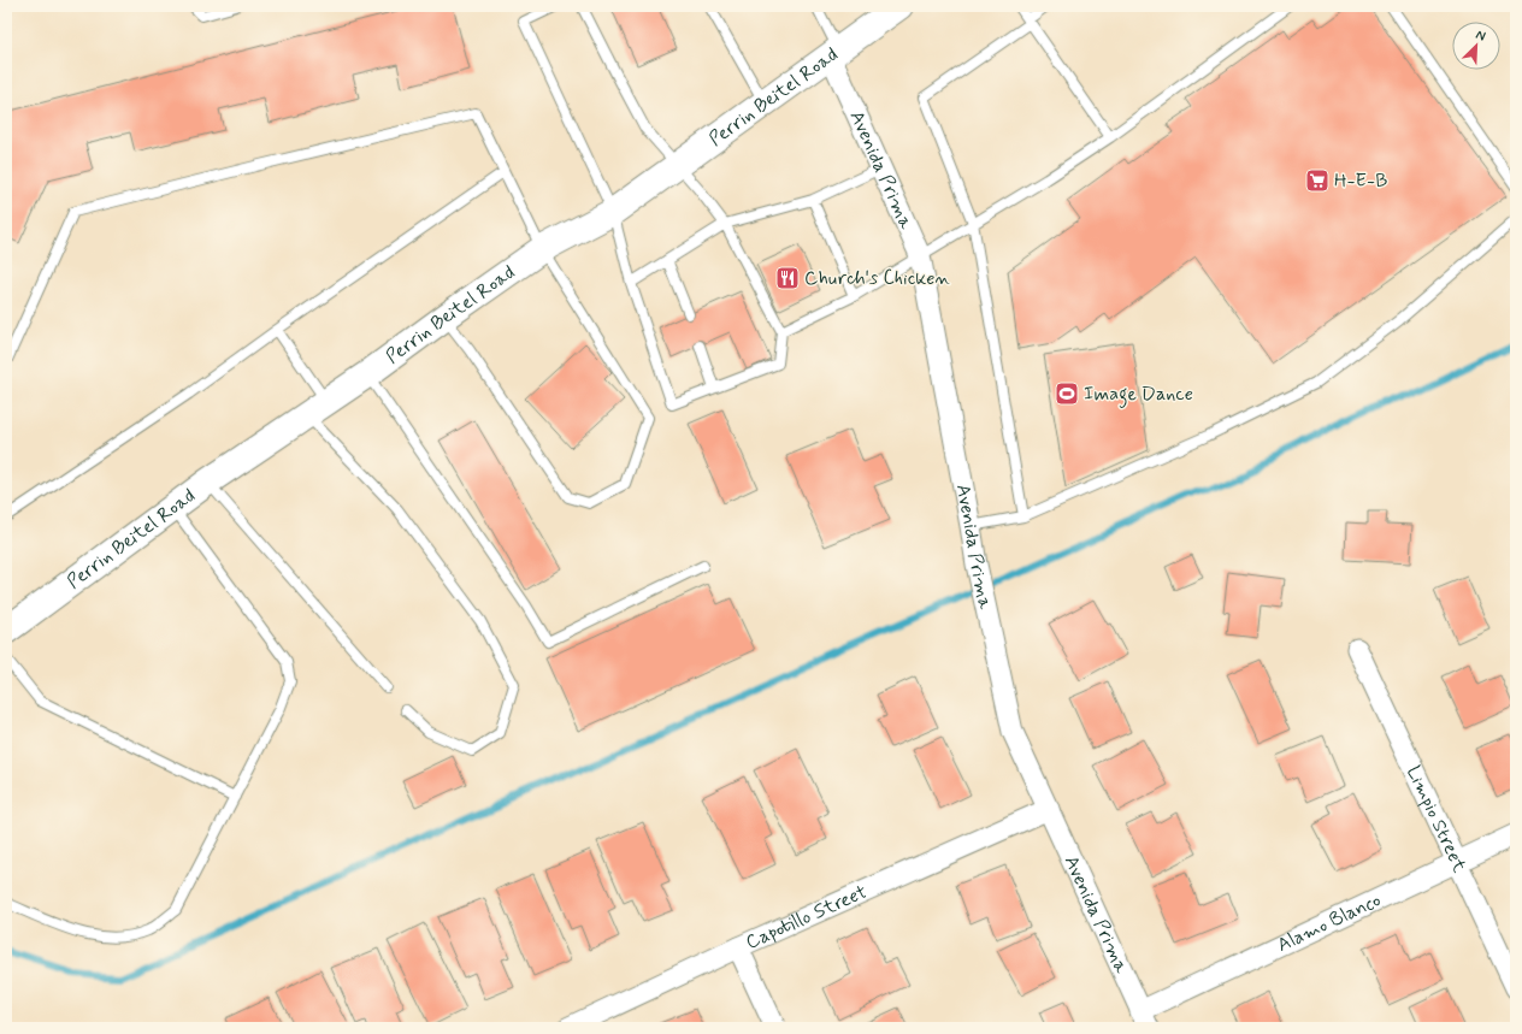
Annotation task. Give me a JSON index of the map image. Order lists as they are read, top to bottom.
{
  "streets": {
    "main road": ["Perrin Beitel Road"],
    "street": [
      "Avenida Prima",
      "Limpio Street",
      "Capotillo Street",
      "Alamo Blanco"
    ]
  },
  "crossings": [
    ["Perrin Beitel Road", "Avenida Prima"],
    ["Avenida Prima", "Capotillo Street"],
    ["Avenida Prima", "Alamo Blanco"],
    ["Limpio Street", "Alamo Blanco"]
  ],
  "places": {
    "supermarket": ["H-E-B"],
    "restaurant": ["Church's Chicken"],
    "sports": ["Image Dance"]
  },
  "north": "top right"
}
